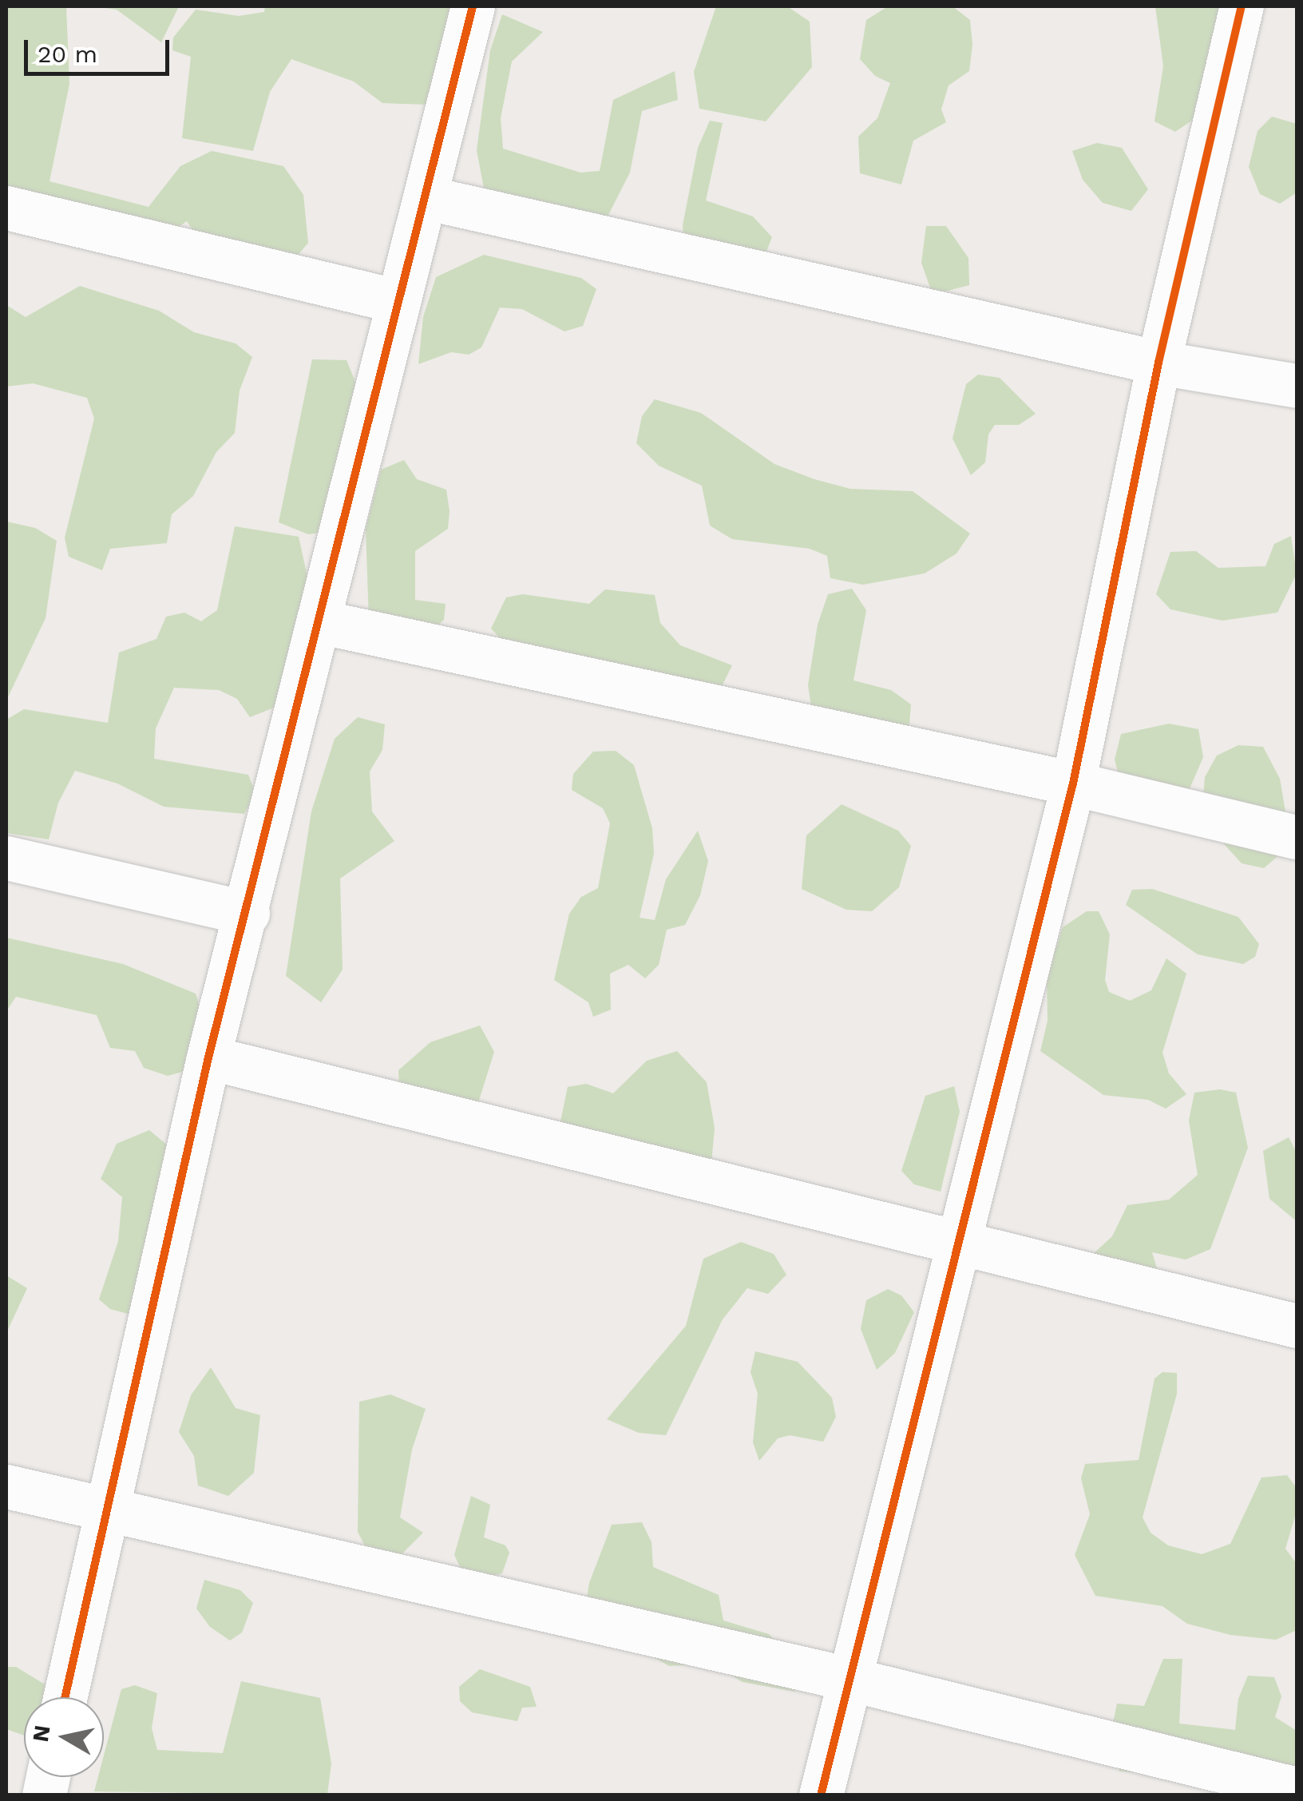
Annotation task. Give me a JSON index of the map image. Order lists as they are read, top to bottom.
{
  "scale_bar": "20 m",
  "north": "left"
}
